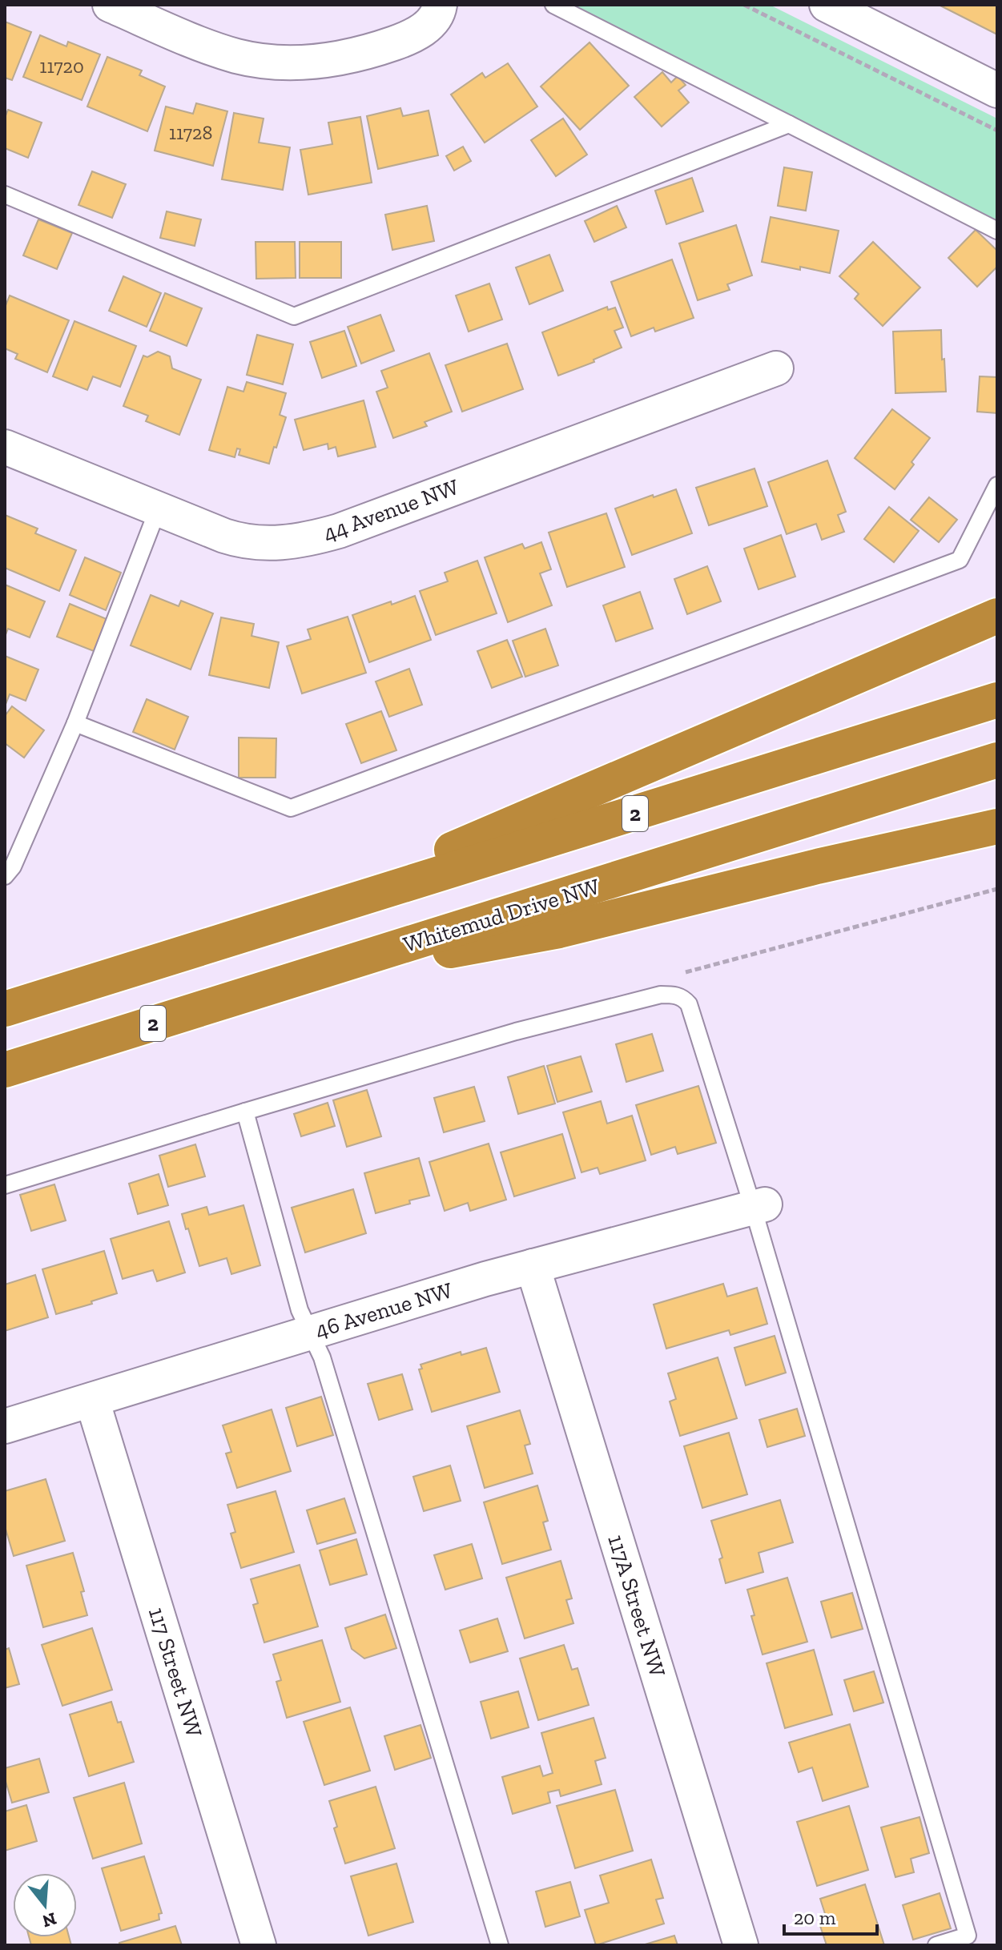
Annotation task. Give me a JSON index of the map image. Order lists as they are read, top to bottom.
{
  "streets": {
    "highway": ["2", "Whitemud Drive NW"],
    "street": [
      "44 Avenue NW",
      "46 Avenue NW",
      "117A Street NW",
      "117 Street NW"
    ]
  },
  "crossings": [
    ["46 Avenue NW", "117A Street NW"],
    ["46 Avenue NW", "117 Street NW"]
  ],
  "house_numbers": ["11720", "11728"],
  "scale_bar": "20 m",
  "north": "bottom"
}
